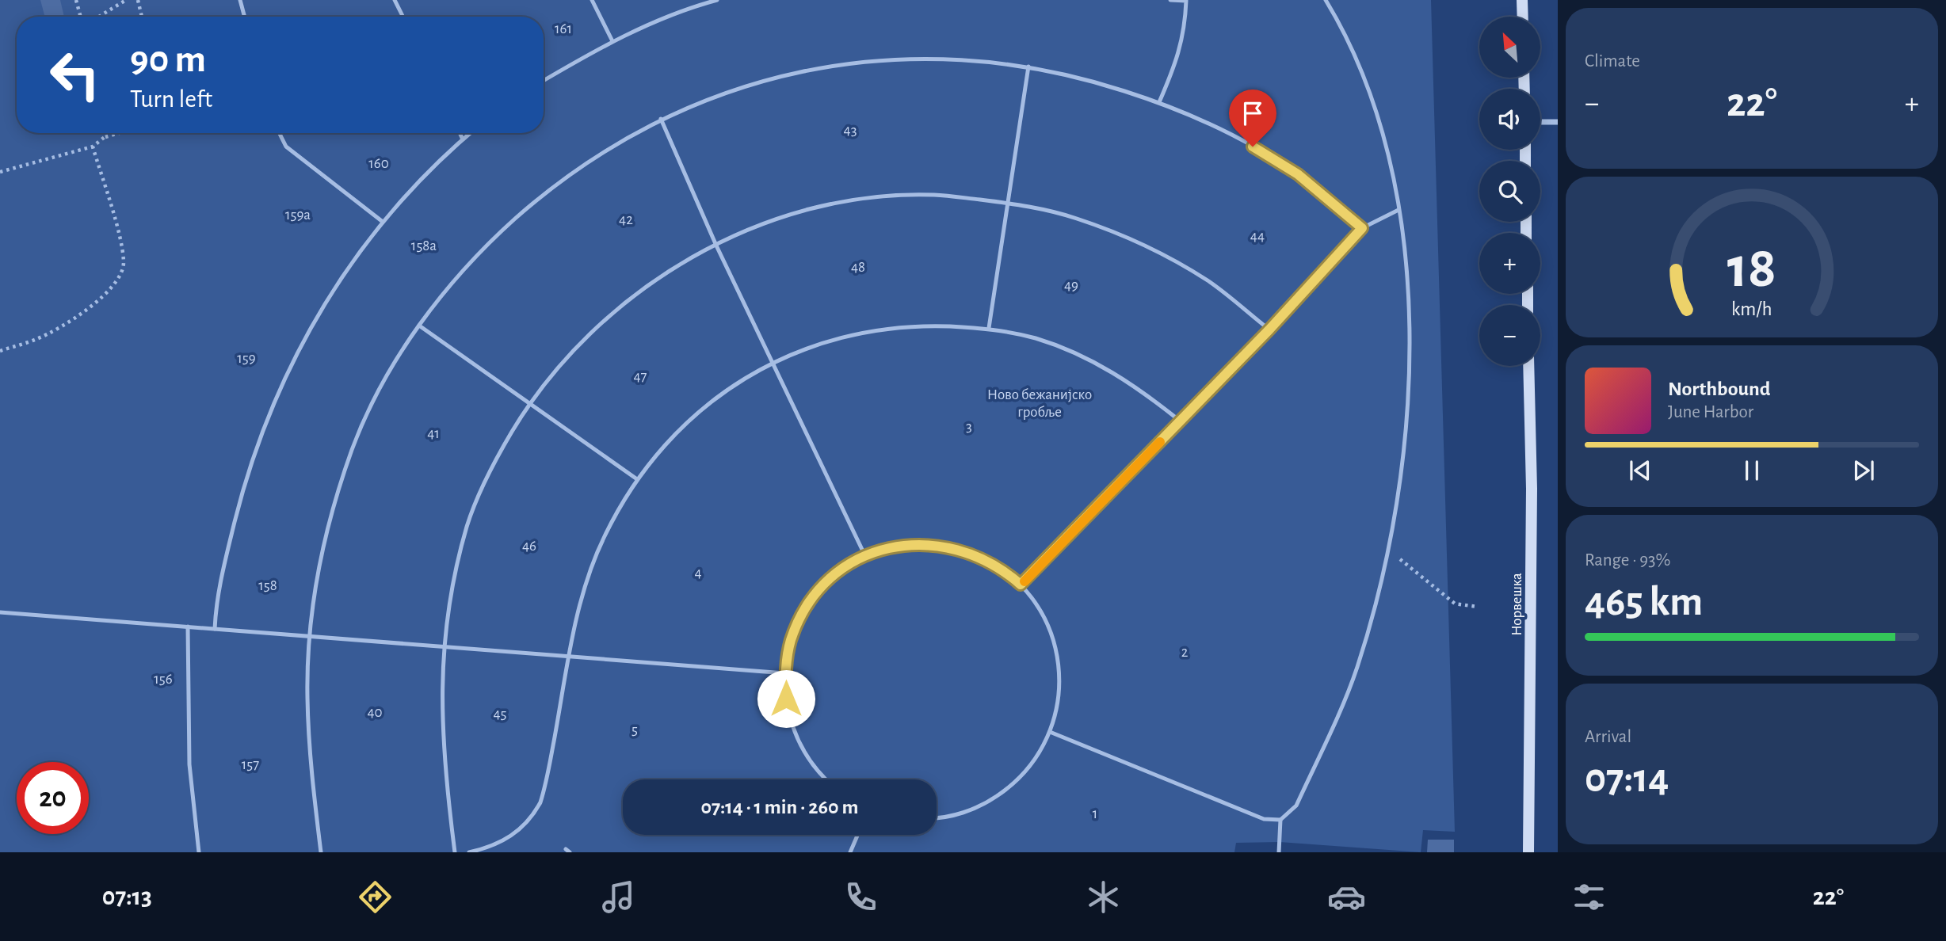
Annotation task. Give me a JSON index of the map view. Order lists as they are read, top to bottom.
{
  "streets": {
    "main road": ["Норвешка"]
  },
  "parks": [
    "161",
    "43",
    "160",
    "159a",
    "42",
    "44",
    "158a",
    "48",
    "49",
    "159",
    "47",
    "Ново бежанијско гробље",
    "3",
    "41",
    "46",
    "4",
    "158",
    "2",
    "156",
    "40",
    "45",
    "5",
    "157",
    "1"
  ],
  "north": "top left",
  "page": {
    "tile": [
      "Climate",
      ["Range · 93%", "465 km"],
      ["Arrival", "07:14"]
    ],
    "map_buttons": ["+", "−"],
    "turn": ["90 m", "Turn left"],
    "heat": ["−", "22°", "+"],
    "song": ["Northbound", "June Harbor"],
    "limit": "20",
    "trip": "07:14 · 1 min · 260 m",
    "tabs": ["07:13", "22°"],
    "gauge": ["18", "km/h"]
  }
}
